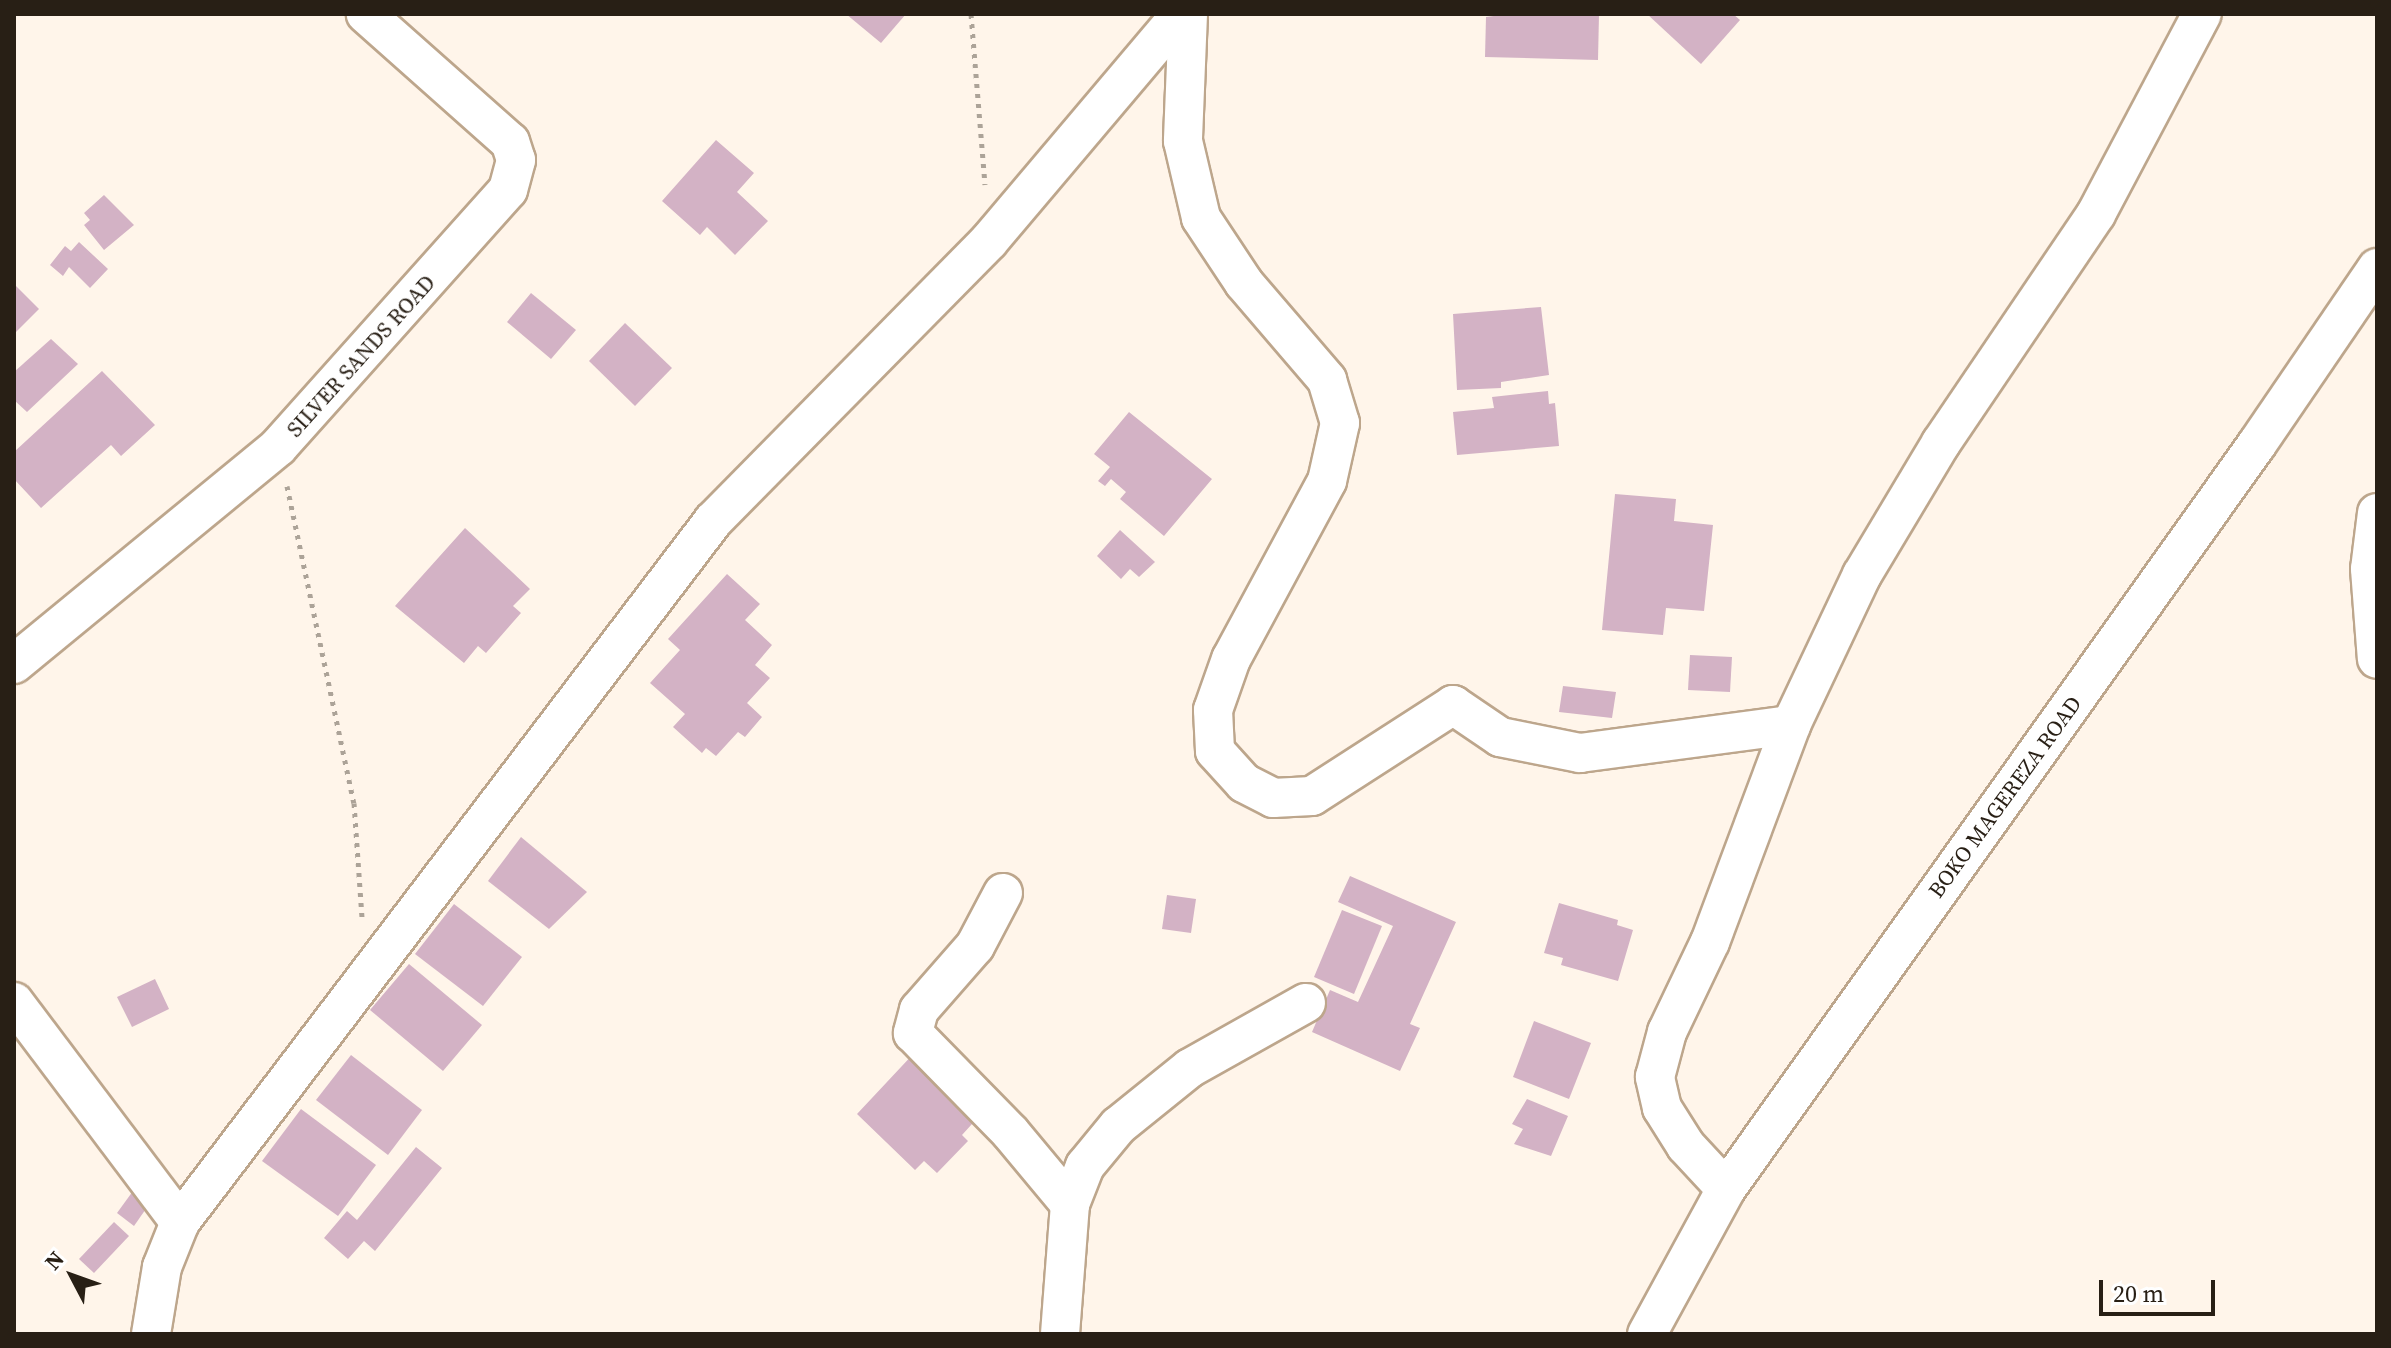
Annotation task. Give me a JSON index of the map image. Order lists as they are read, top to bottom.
{
  "streets": {
    "street": ["SILVER SANDS ROAD", "BOKO MAGEREZA ROAD"]
  },
  "scale_bar": "20 m",
  "north": "top left"
}
